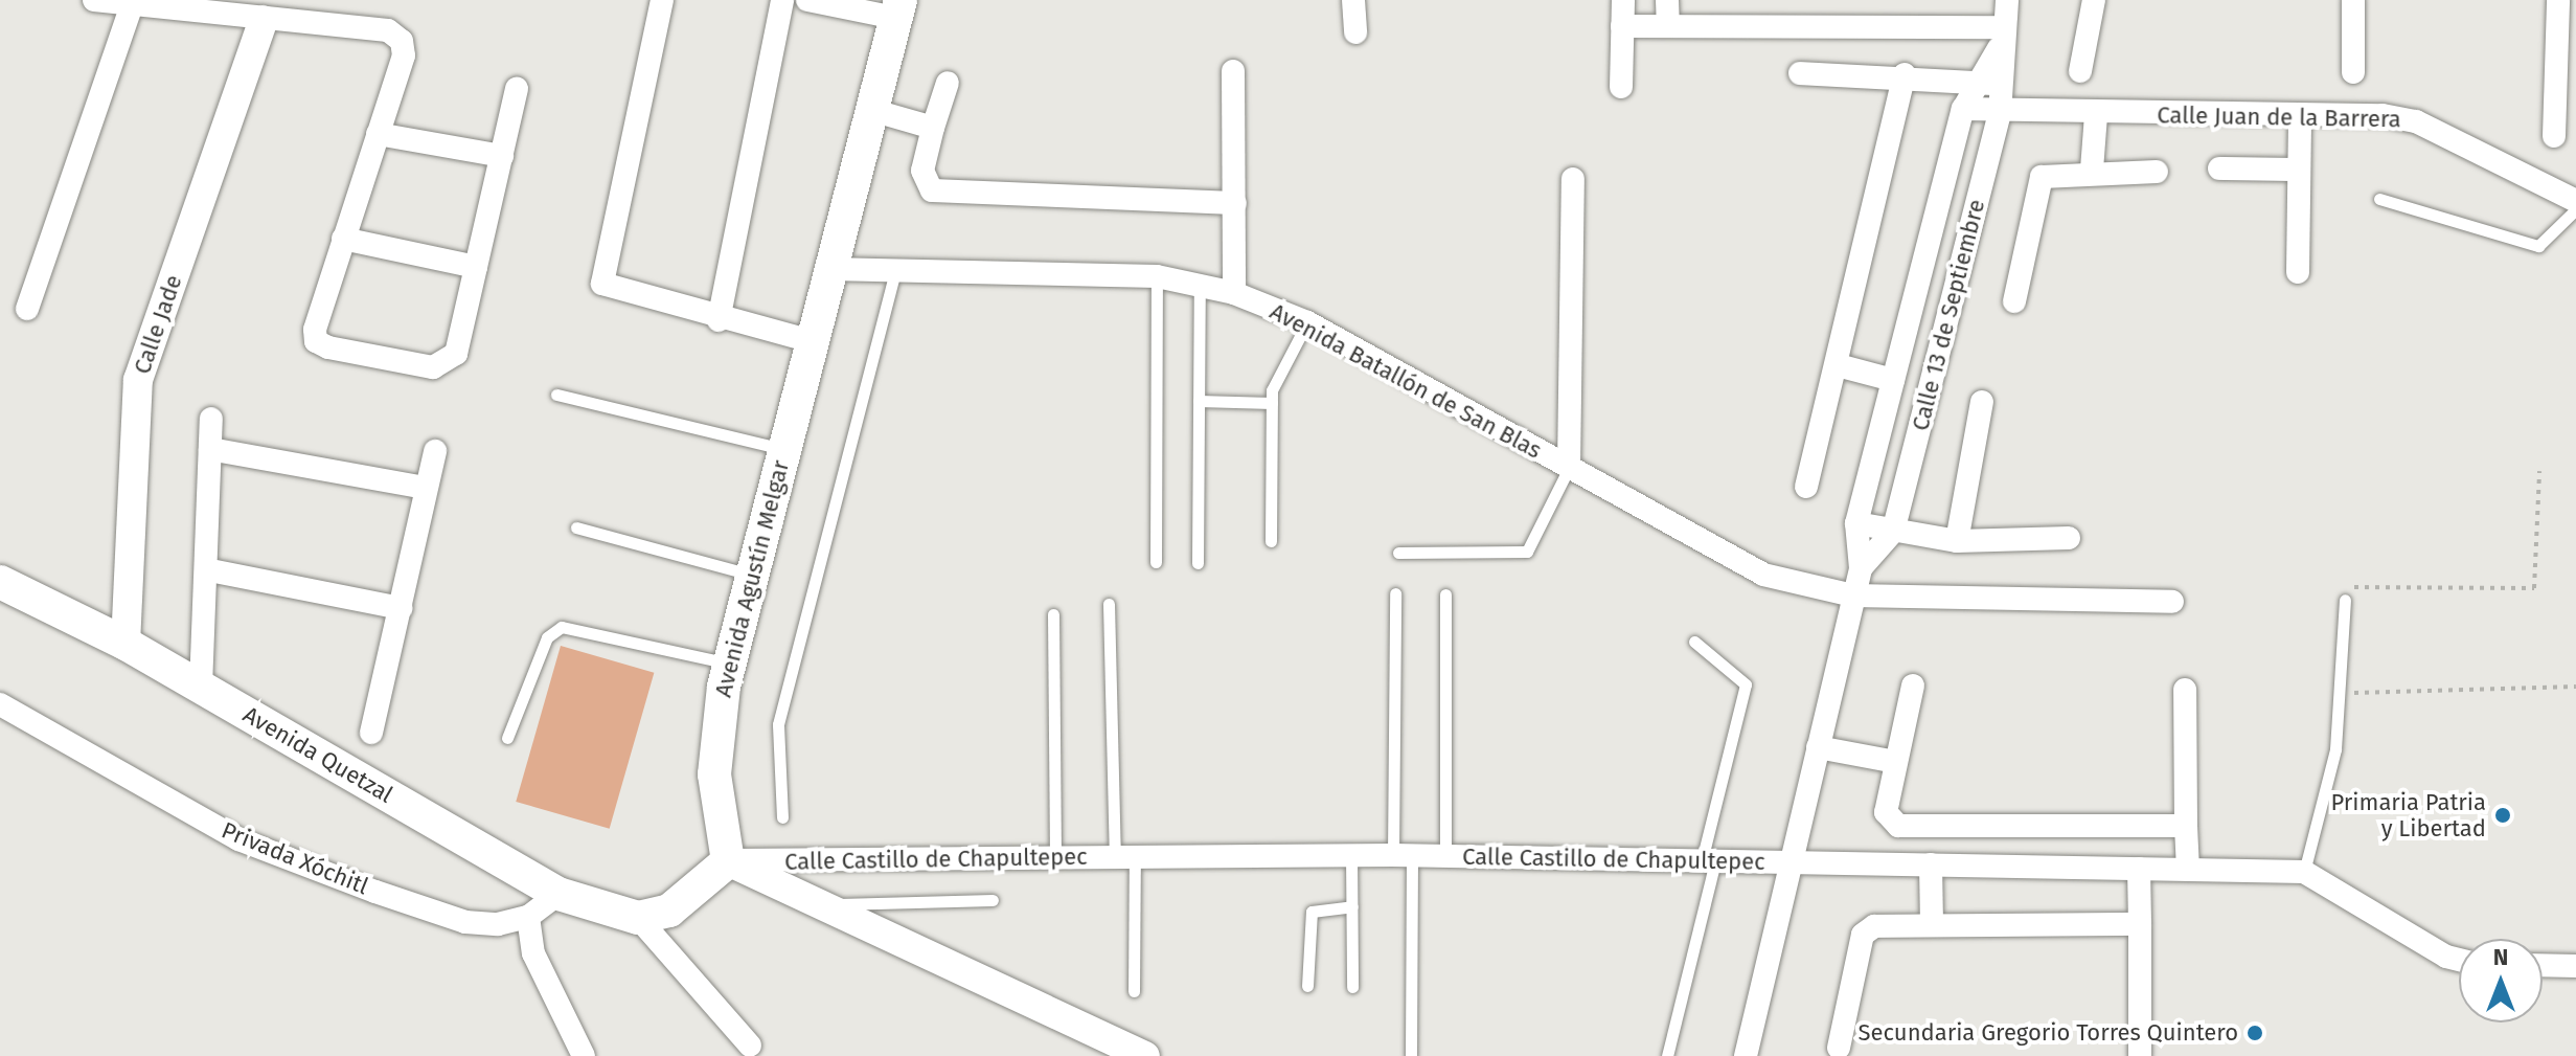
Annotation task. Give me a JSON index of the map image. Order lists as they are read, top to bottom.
{
  "streets": {
    "main road": ["Avenida Agustín Melgar", "Avenida Quetzal"],
    "street": [
      "Calle Juan de la Barrera",
      "Calle 13 de Septiembre",
      "Calle Jade",
      "Avenida Batallón de San Blas",
      "Privada Xóchitl",
      "Calle Castillo de Chapultepec"
    ]
  },
  "crossings": [
    ["Calle Juan de la Barrera", "Calle 13 de Septiembre"],
    ["Calle 13 de Septiembre", "Avenida Batallón de San Blas"],
    ["Calle 13 de Septiembre", "Calle Castillo de Chapultepec"],
    ["Calle Jade", "Avenida Quetzal"],
    ["Avenida Batallón de San Blas", "Avenida Agustín Melgar"],
    ["Avenida Agustín Melgar", "Calle Castillo de Chapultepec"]
  ],
  "places": ["Primaria Patria y Libertad", "Secundaria Gregorio Torres Quintero"],
  "north": "top"
}
